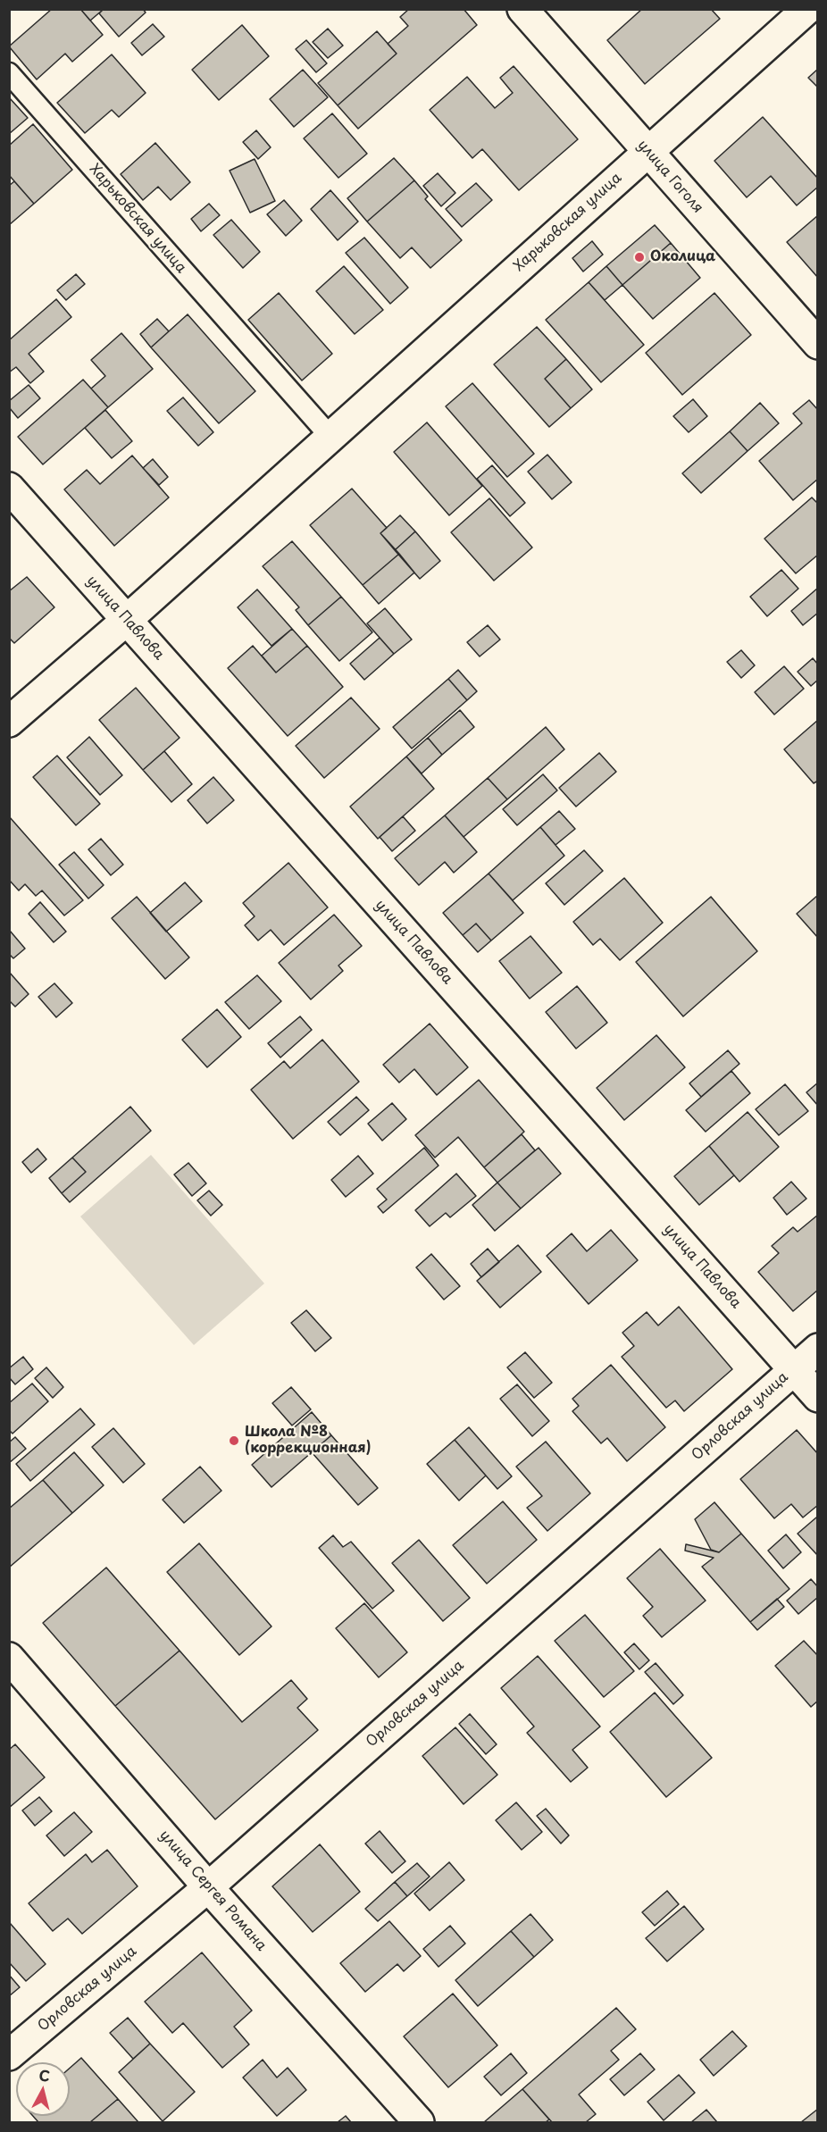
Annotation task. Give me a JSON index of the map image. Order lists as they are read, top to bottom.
{
  "streets": {
    "street": [
      "улица Гоголя",
      "Харьковская улица",
      "улица Павлова",
      "Орловская улица",
      "улица Сергея Романа"
    ]
  },
  "crossings": [
    ["улица Гоголя", "Харьковская улица"],
    ["Харьковская улица", "улица Павлова"],
    ["улица Павлова", "Орловская улица"],
    ["Орловская улица", "улица Сергея Романа"]
  ],
  "places": ["Околица", "Школа №8 (коррекционная)"],
  "north": "top"
}
